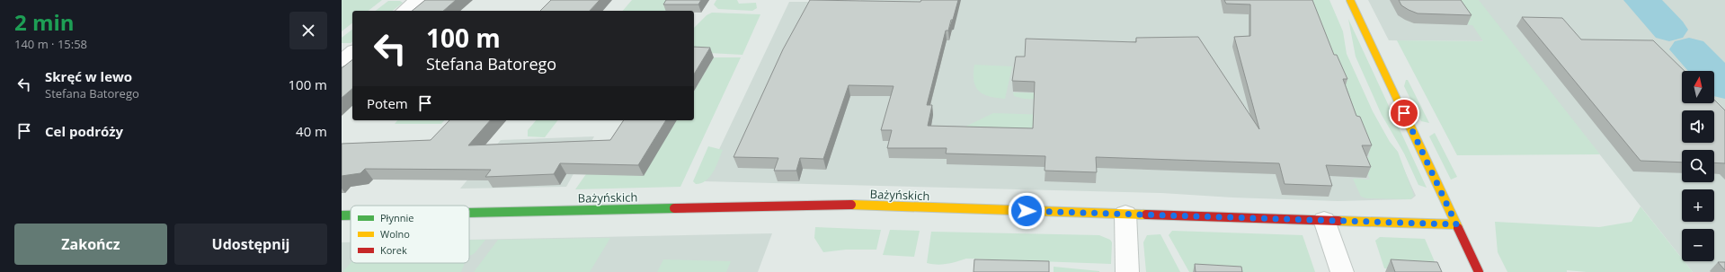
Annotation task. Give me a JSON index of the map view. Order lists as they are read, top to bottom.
{
  "streets": {
    "street": ["Bażyńskich"]
  },
  "legend": ["Płynnie", "Wolno", "Korek"],
  "north": "top",
  "page": {
    "heading": ["2 min", "140 m · 15:58"],
    "turn": ["100 m", "Stefana Batorego"],
    "list": [
      {
        "name": "Skręć w lewo",
        "note": "Stefana Batorego",
        "value": "100 m"
      },
      {
        "name": "Cel podróży",
        "value": "40 m"
      }
    ],
    "map_buttons": ["+", "−"],
    "then": "Potem",
    "buttons": ["Zakończ", "Udostępnij"]
  }
}
